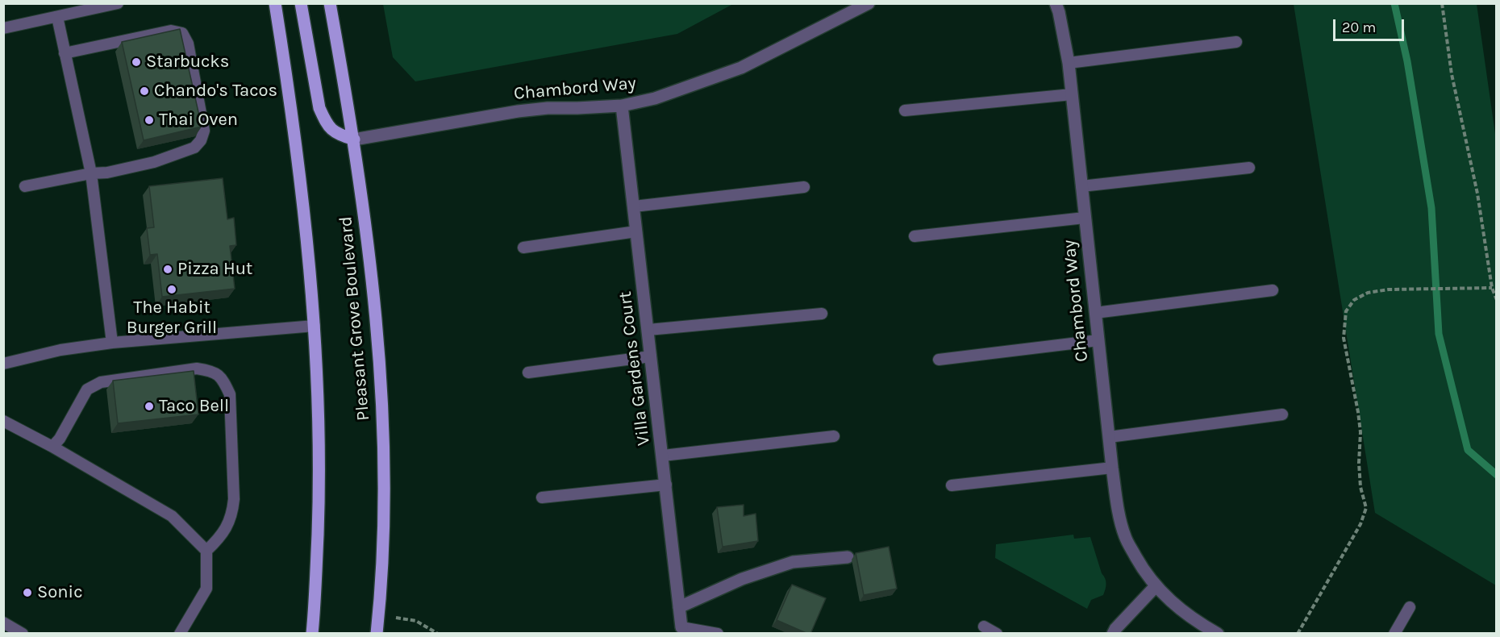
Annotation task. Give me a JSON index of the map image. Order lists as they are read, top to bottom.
{
  "streets": {
    "main road": ["Pleasant Grove Boulevard"],
    "street": ["Chambord Way", "Villa Gardens Court"]
  },
  "crossings": [
    ["Chambord Way", "Pleasant Grove Boulevard"],
    ["Chambord Way", "Villa Gardens Court"]
  ],
  "places": [
    "Starbucks",
    "Chando's Tacos",
    "Thai Oven",
    "Pizza Hut",
    "The Habit Burger Grill",
    "Taco Bell",
    "Sonic"
  ],
  "scale_bar": "20 m"
}
